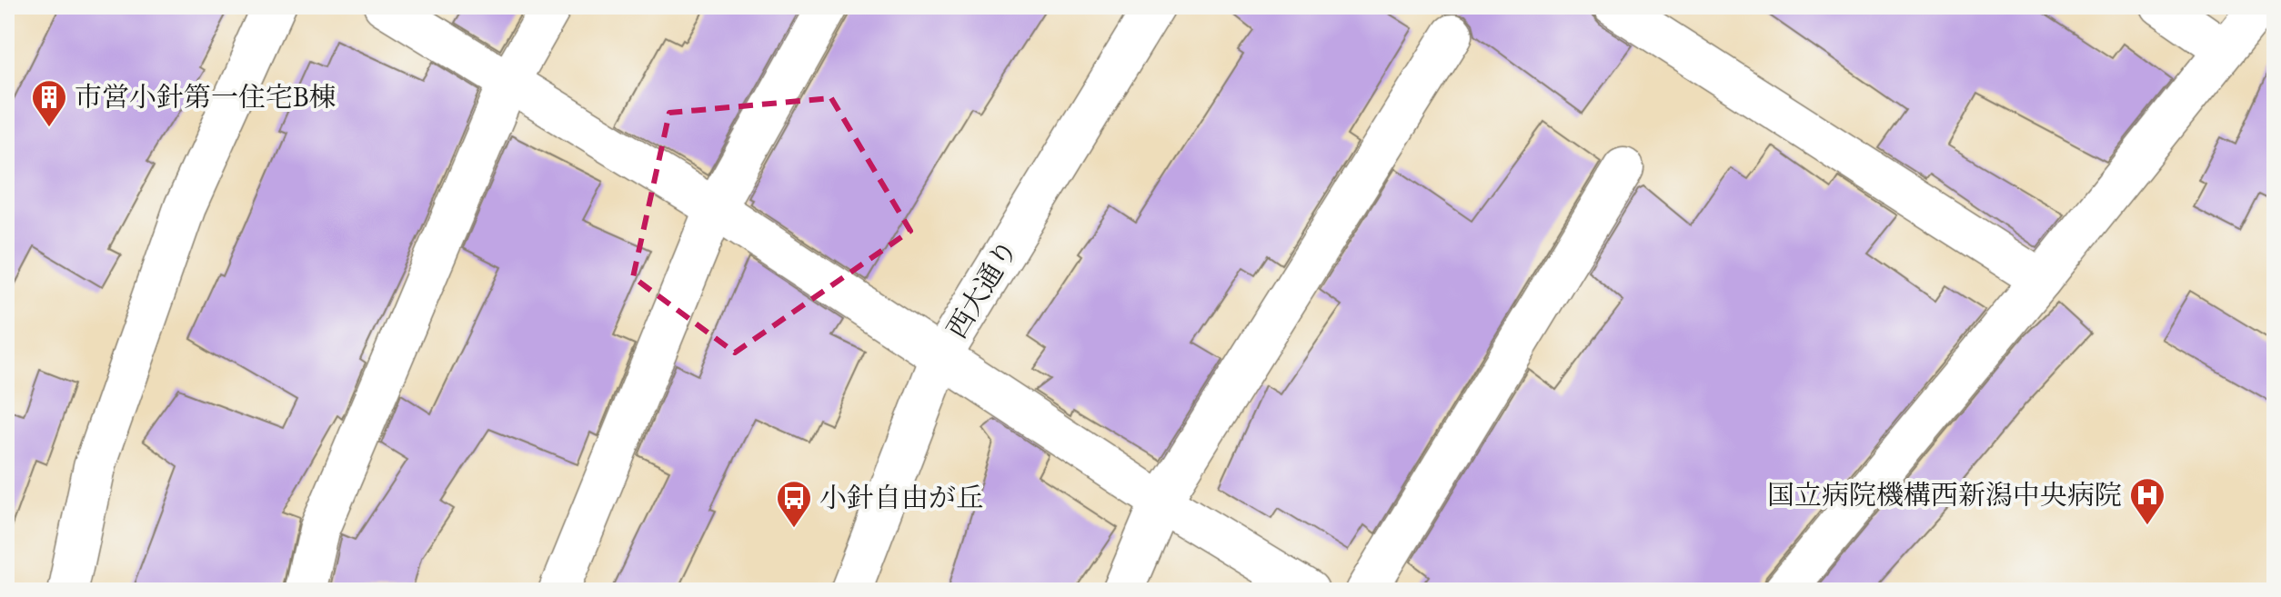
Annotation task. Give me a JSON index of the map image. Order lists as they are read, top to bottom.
{
  "streets": {
    "street": ["西大通り"]
  },
  "places": {
    "building": ["市営小針第一住宅B棟"],
    "hospital": ["国立病院機構西新潟中央病院"],
    "bus stop": ["小針自由が丘"]
  }
}
